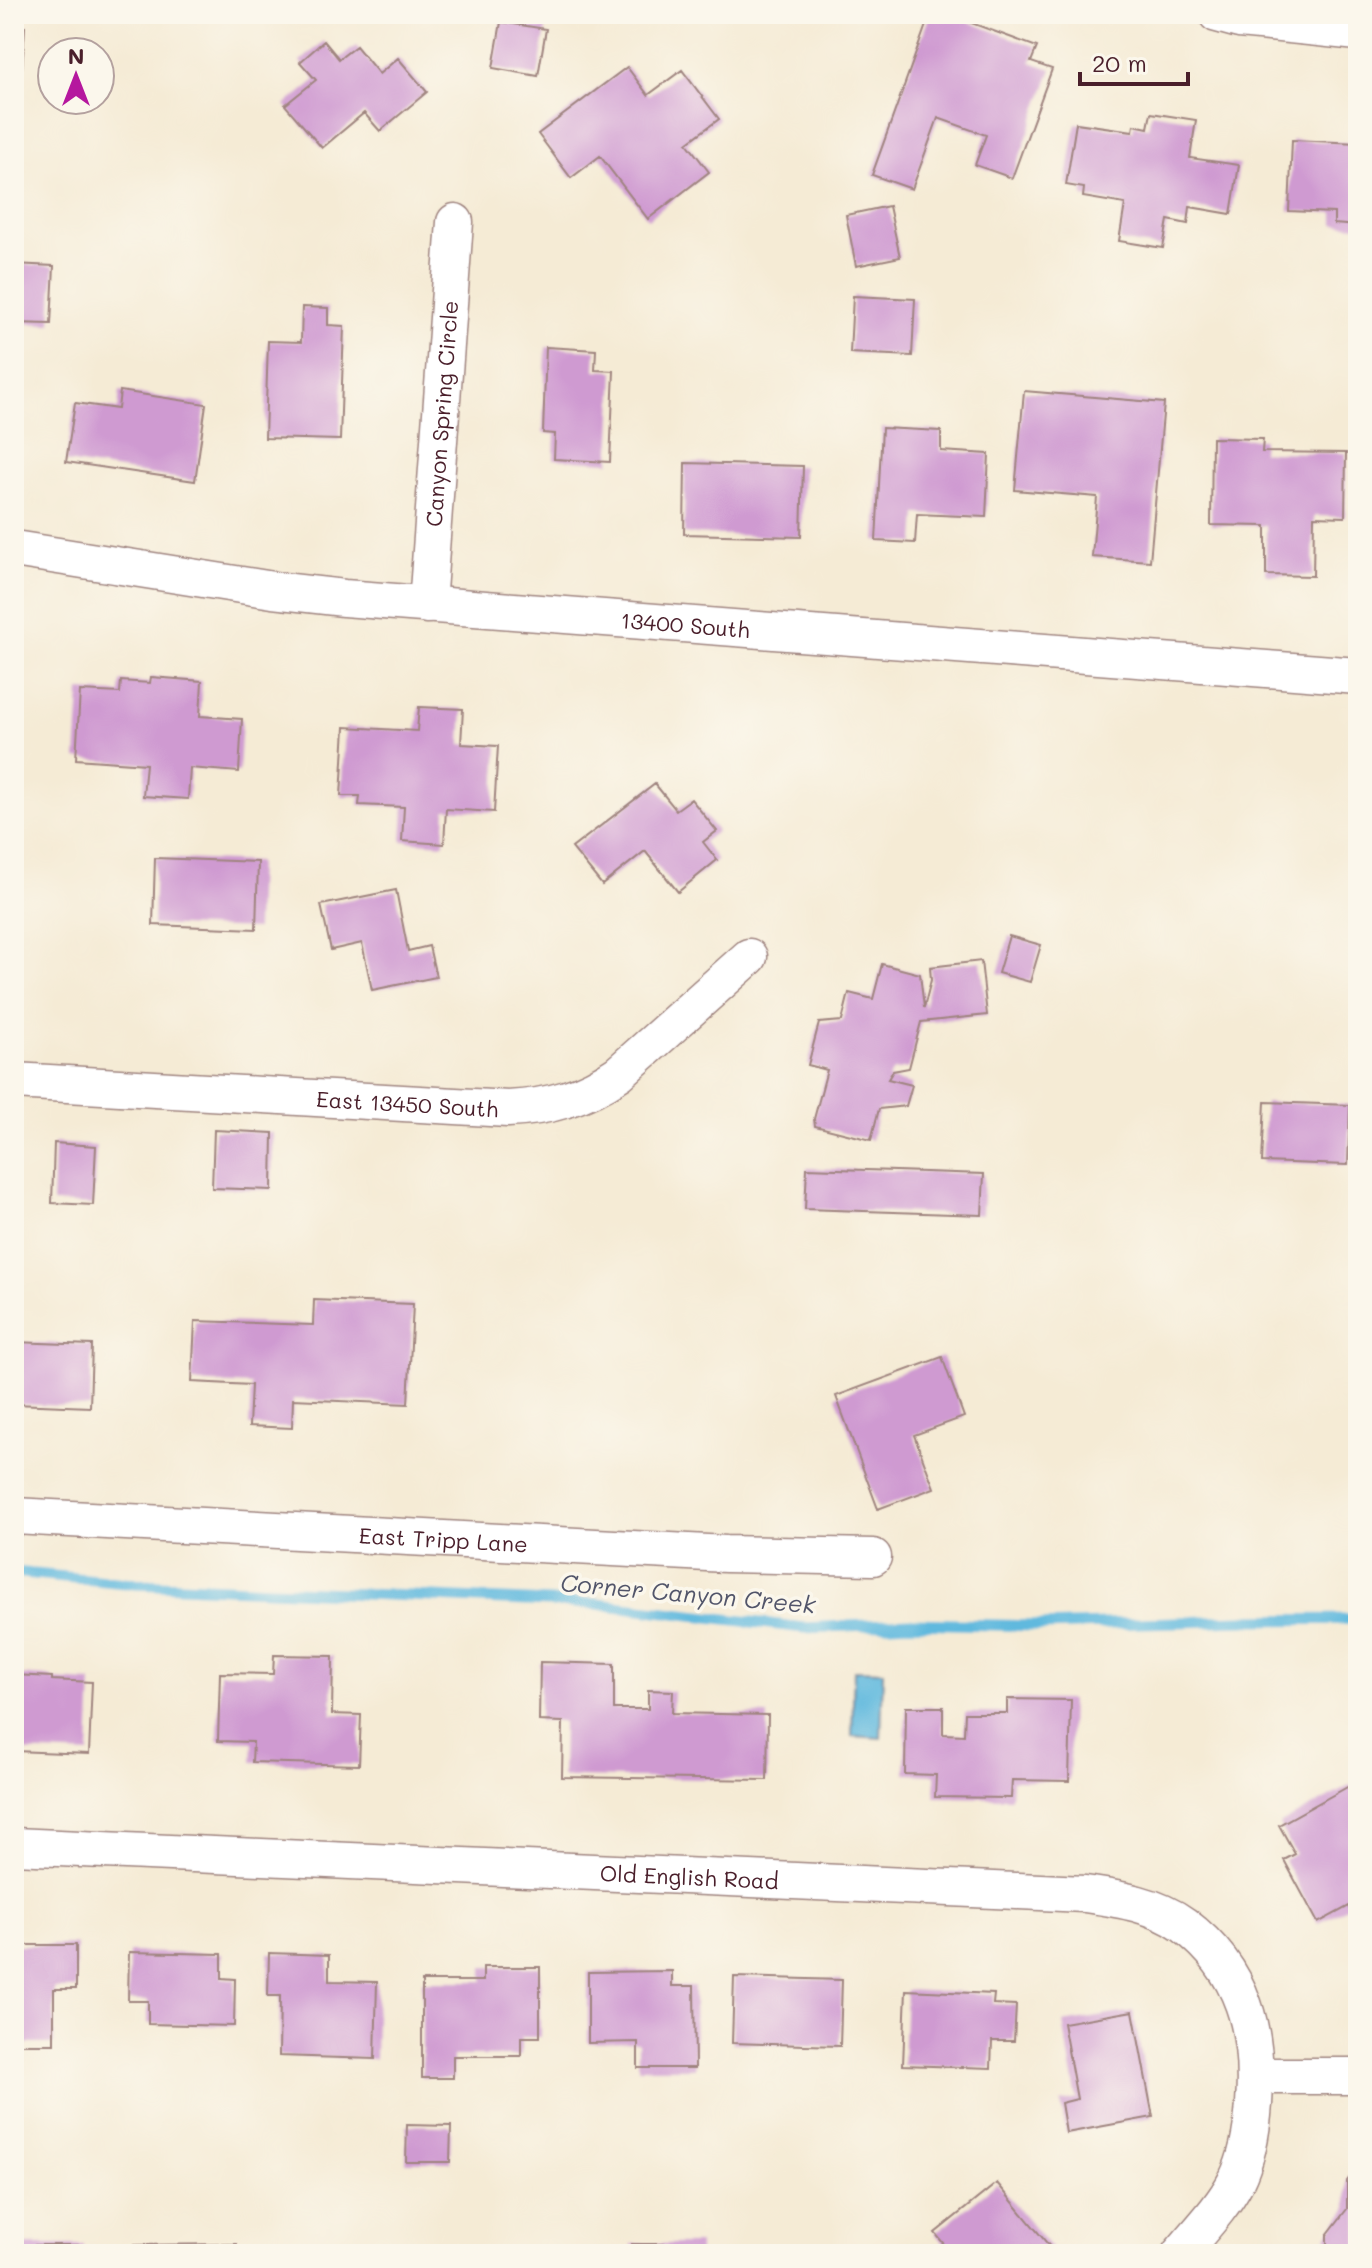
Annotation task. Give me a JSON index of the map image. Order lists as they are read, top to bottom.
{
  "streets": {
    "street": [
      "Canyon Spring Circle",
      "13400 South",
      "East 13450 South",
      "East Tripp Lane",
      "Old English Road"
    ]
  },
  "crossings": [
    ["Canyon Spring Circle", "13400 South"]
  ],
  "water": ["Corner Canyon Creek"],
  "scale_bar": "20 m",
  "north": "top"
}
